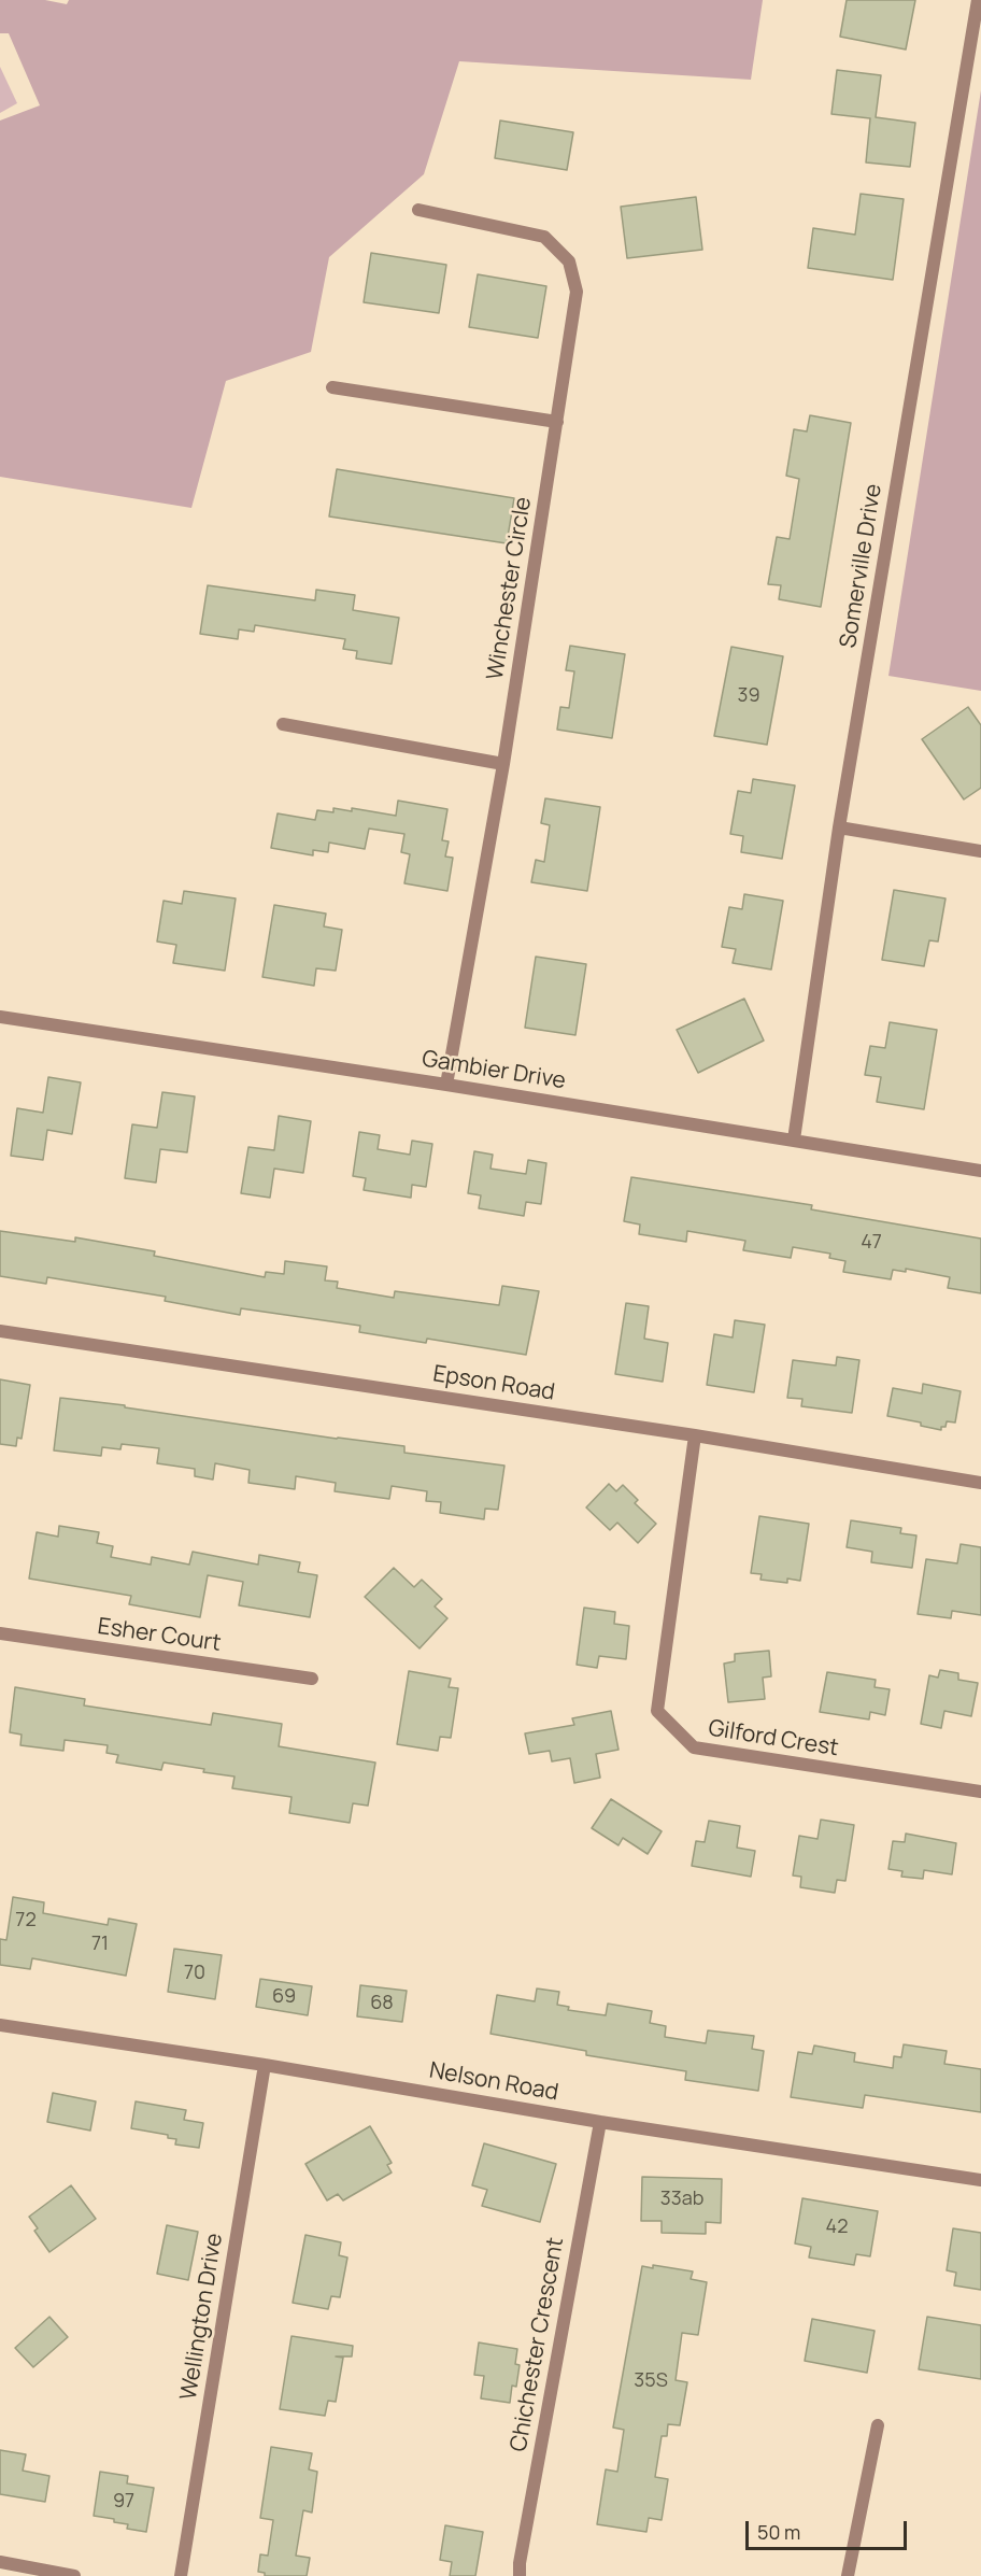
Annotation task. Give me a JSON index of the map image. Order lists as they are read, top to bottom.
{
  "streets": {
    "street": [
      "Somerville Drive",
      "Winchester Circle",
      "Gambier Drive",
      "Epson Road",
      "Esher Court",
      "Gilford Crest",
      "Nelson Road",
      "Wellington Drive",
      "Chichester Crescent"
    ]
  },
  "crossings": [
    ["Somerville Drive", "Gambier Drive"],
    ["Winchester Circle", "Gambier Drive"],
    ["Epson Road", "Gilford Crest"],
    ["Nelson Road", "Wellington Drive"],
    ["Nelson Road", "Chichester Crescent"]
  ],
  "house_numbers": [
    "39",
    "47",
    "72",
    "71",
    "70",
    "69",
    "68",
    "33ab",
    "42",
    "35S",
    "97"
  ],
  "scale_bar": "50 m"
}
